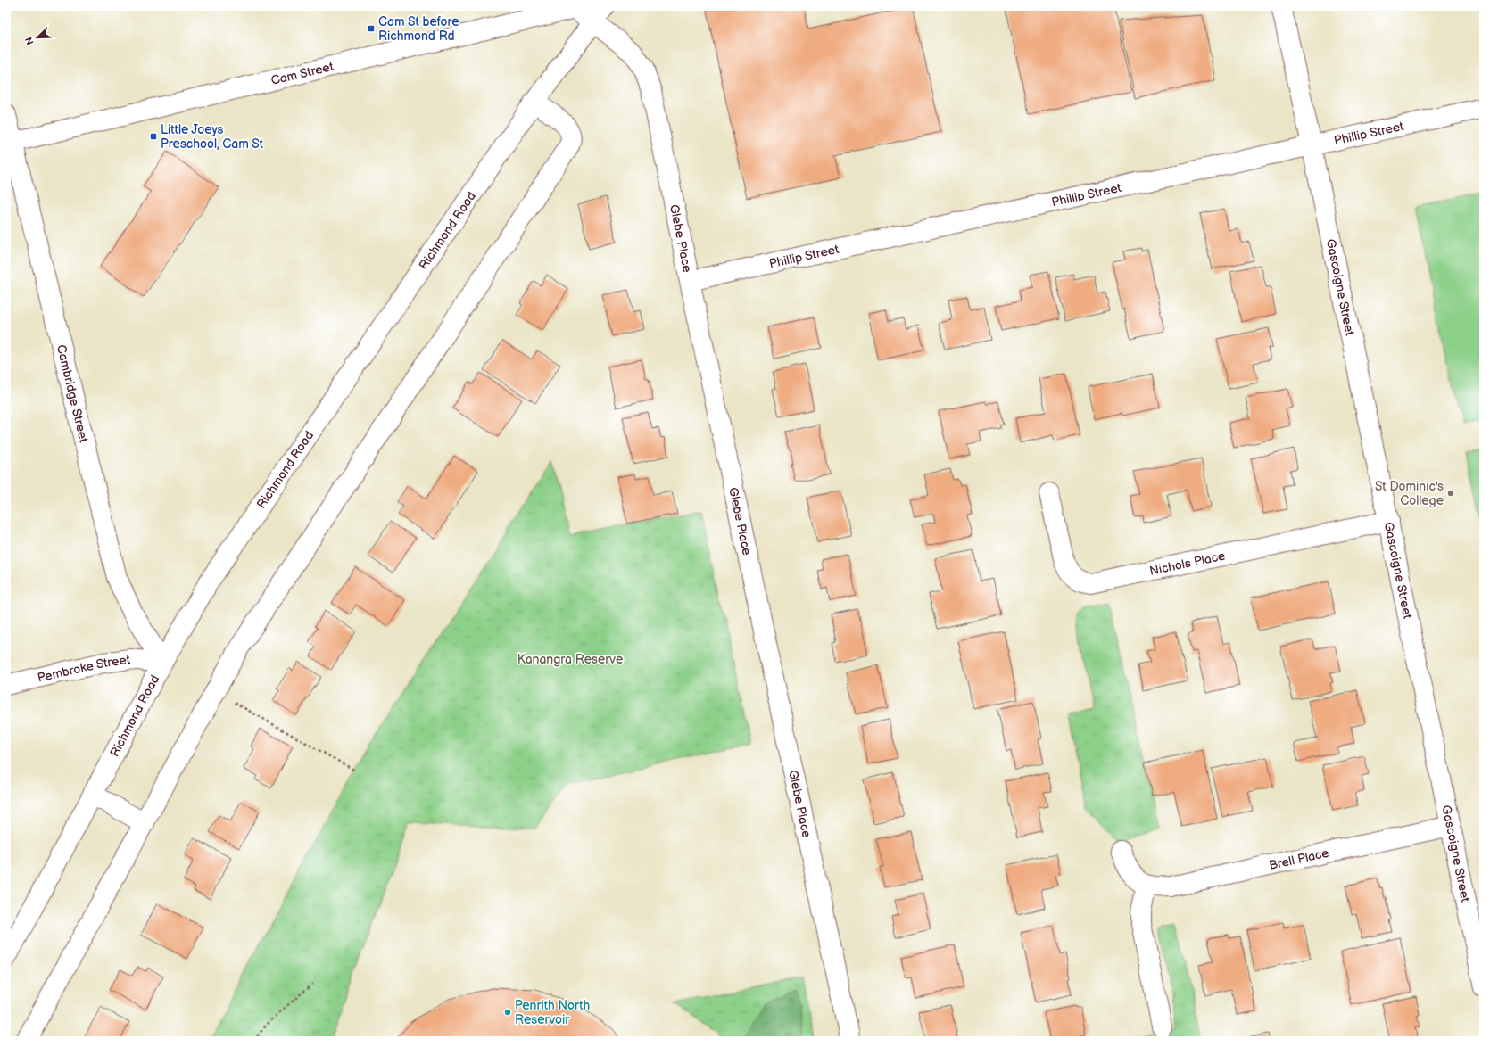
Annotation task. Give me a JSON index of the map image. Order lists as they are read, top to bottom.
{
  "streets": {
    "street": [
      "Cam Street",
      "Phillip Street",
      "Richmond Road",
      "Glebe Place",
      "Gascoigne Street",
      "Cambridge Street",
      "Nichols Place",
      "Pembroke Street",
      "Brell Place"
    ]
  },
  "crossings": [
    ["Cam Street", "Richmond Road"],
    ["Cam Street", "Glebe Place"],
    ["Cam Street", "Cambridge Street"],
    ["Phillip Street", "Glebe Place"],
    ["Phillip Street", "Gascoigne Street"],
    ["Richmond Road", "Glebe Place"],
    ["Richmond Road", "Cambridge Street"],
    ["Richmond Road", "Pembroke Street"],
    ["Gascoigne Street", "Nichols Place"],
    ["Gascoigne Street", "Brell Place"],
    ["Cambridge Street", "Pembroke Street"]
  ],
  "parks": ["Kanangra Reserve"],
  "places": {
    "transit": ["Cam St before Richmond Rd", "Little Joeys Preschool, Cam St"],
    "other": ["St Dominic's College", "Penrith North Reservoir"]
  },
  "north": "bottom left"
}
